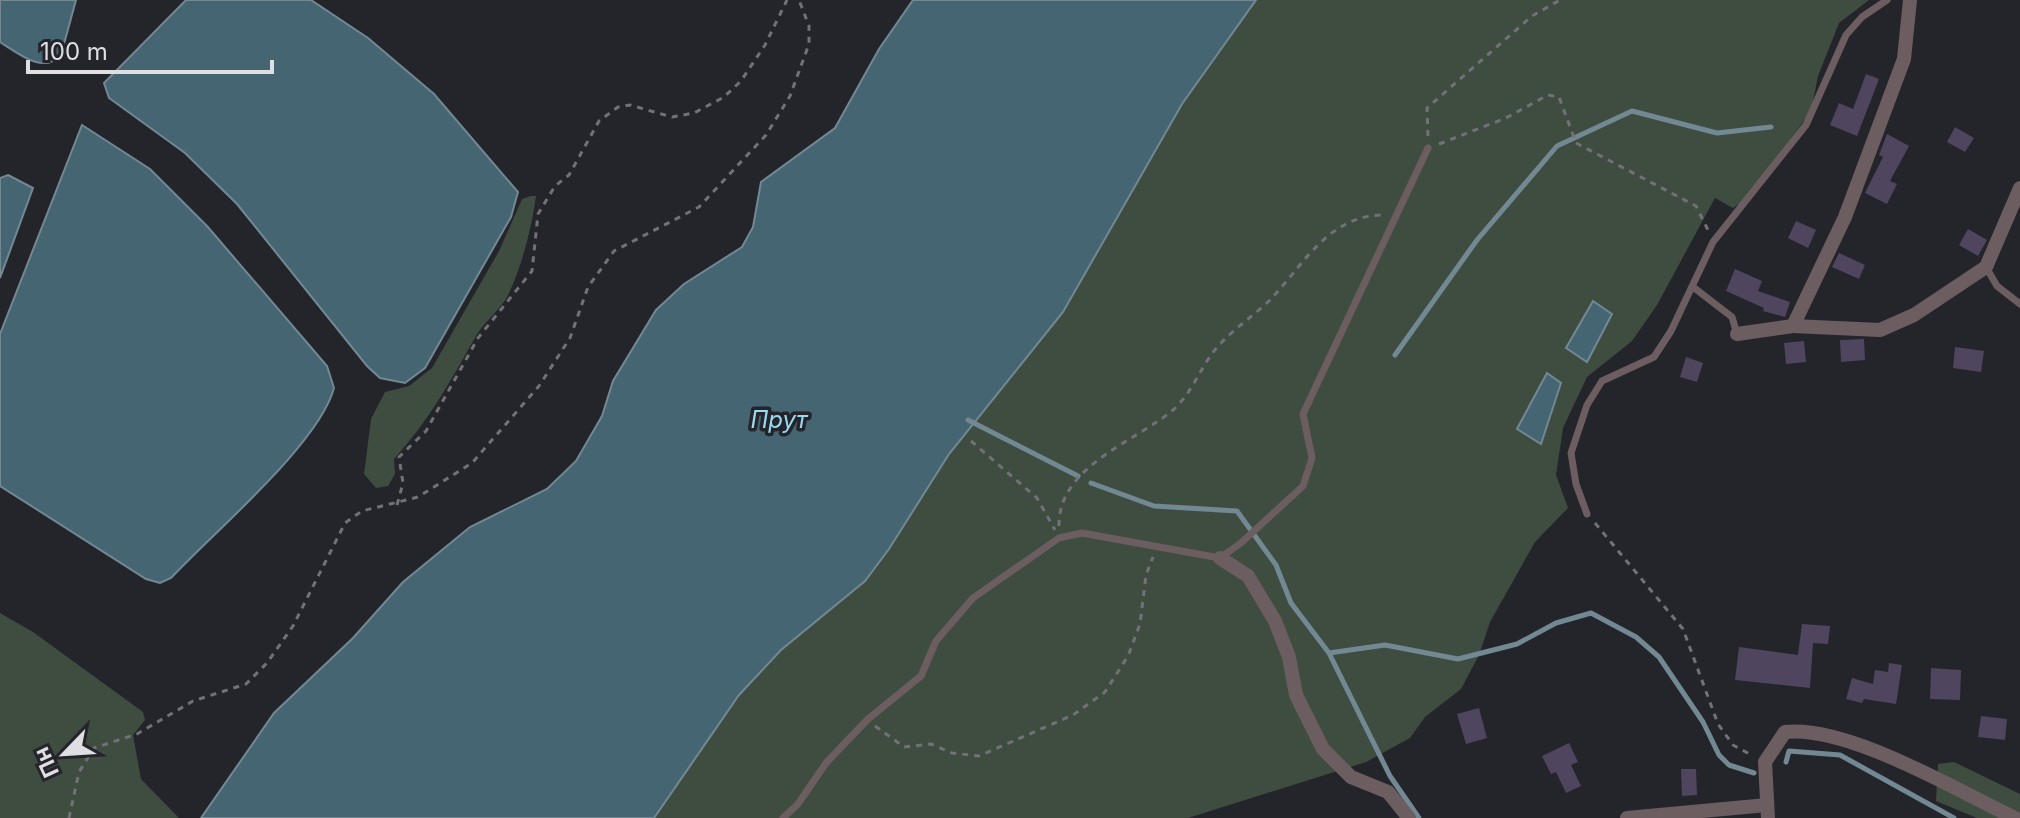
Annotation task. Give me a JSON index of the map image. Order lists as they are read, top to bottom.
{
  "water": ["Прут"],
  "scale_bar": "100 m",
  "north": "bottom left"
}
